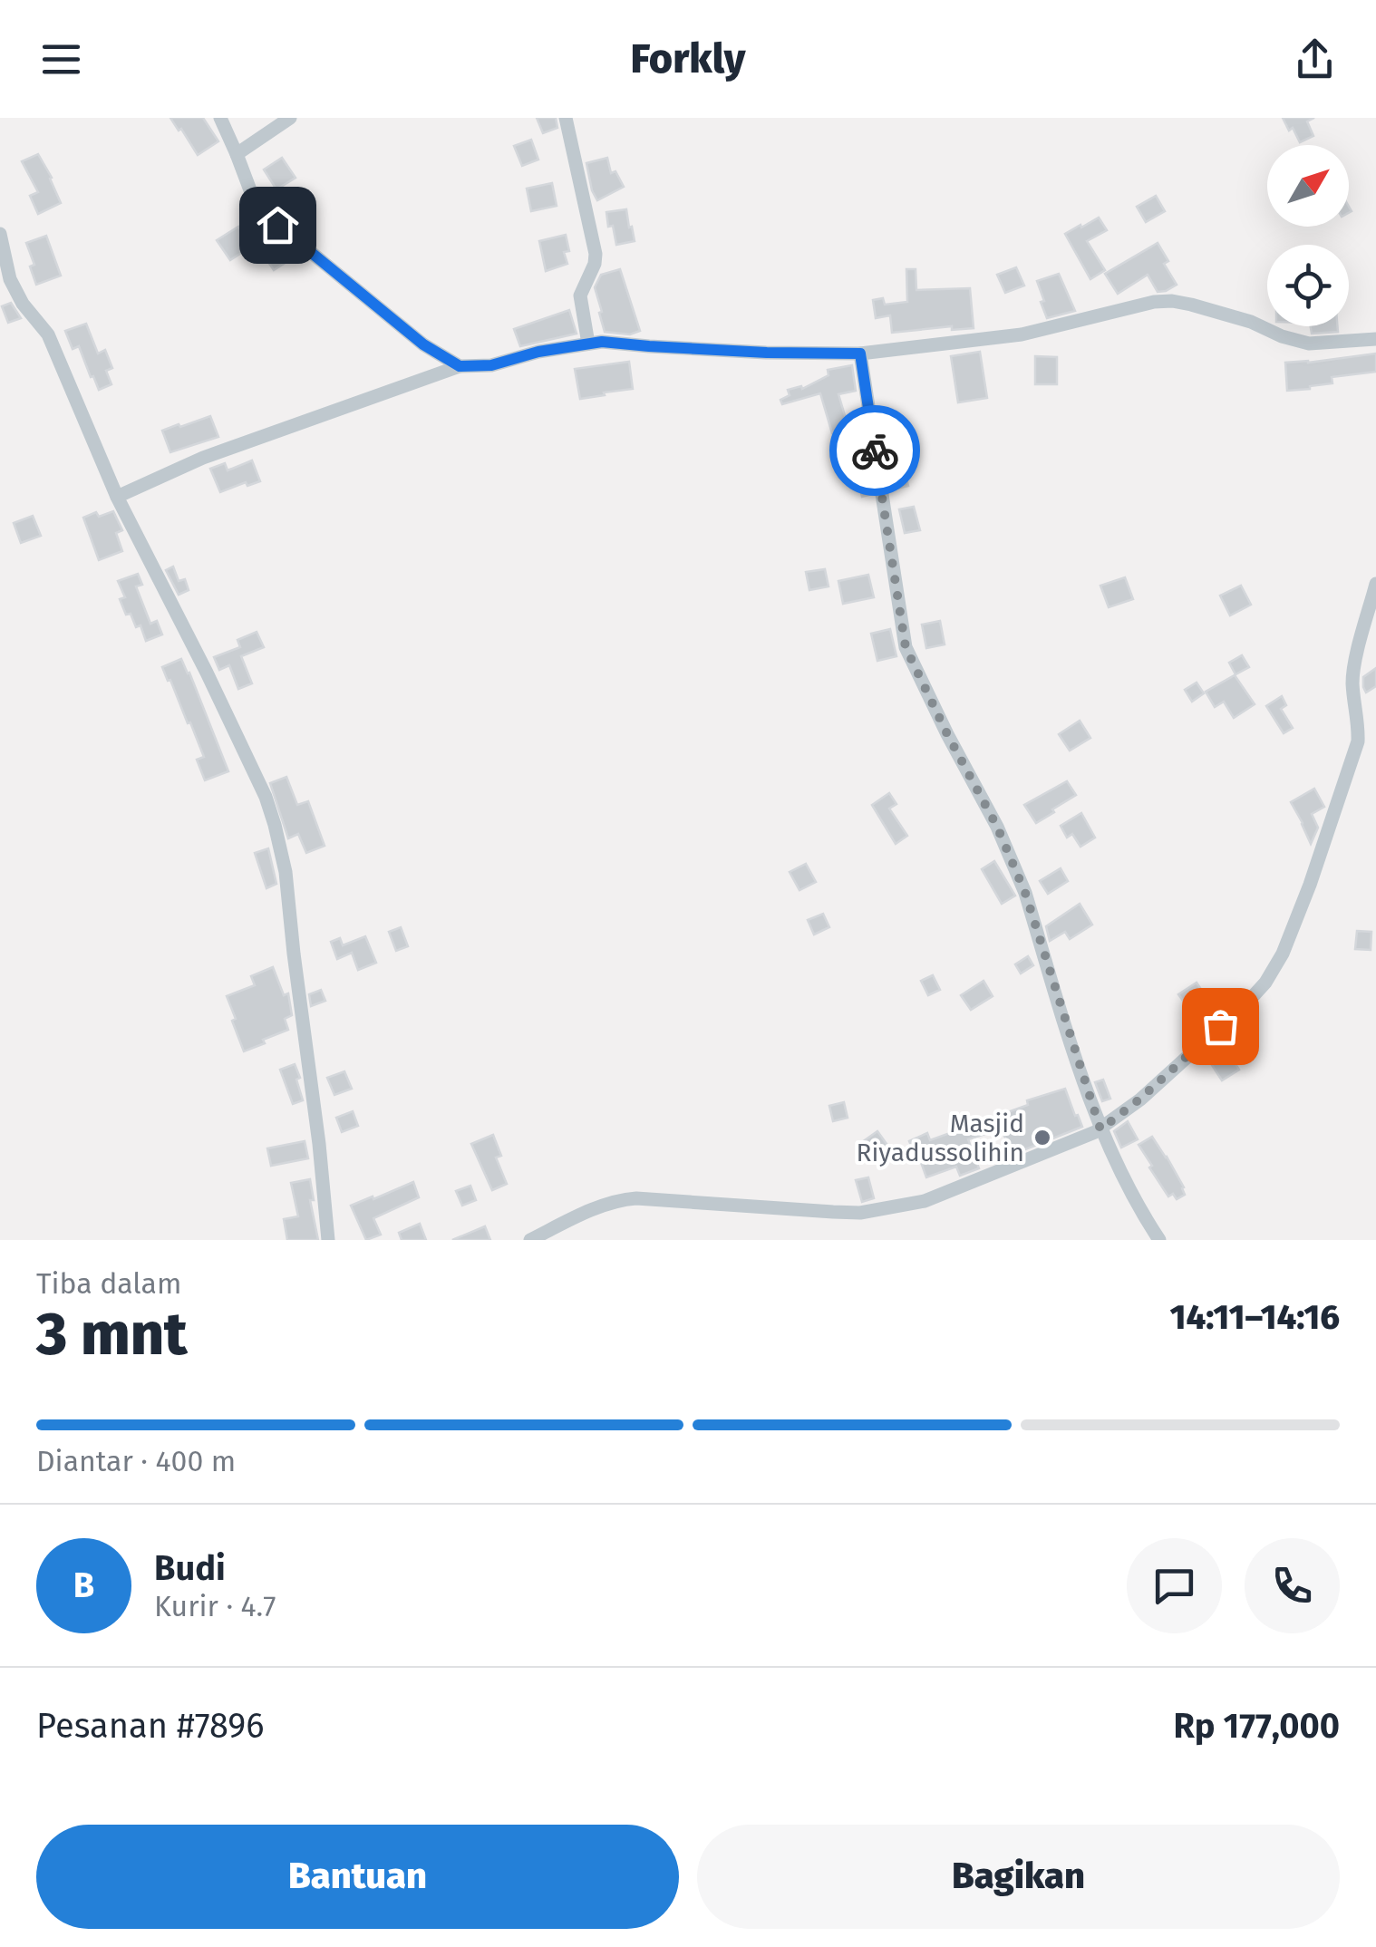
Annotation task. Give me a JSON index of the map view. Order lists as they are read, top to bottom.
{
  "places": ["Masjid Riyadussolihin"],
  "north": "top right",
  "page": {
    "header": "Forkly",
    "heading": ["3 mnt", "Tiba dalam", "14:11–14:16"],
    "panel": [
      "Budi",
      "Kurir · 4.7",
      "Pesanan #7896",
      "Rp 177,000"
    ],
    "bar": "Diantar · 400 m",
    "round": "B",
    "buttons": ["Bantuan", "Bagikan"]
  }
}
